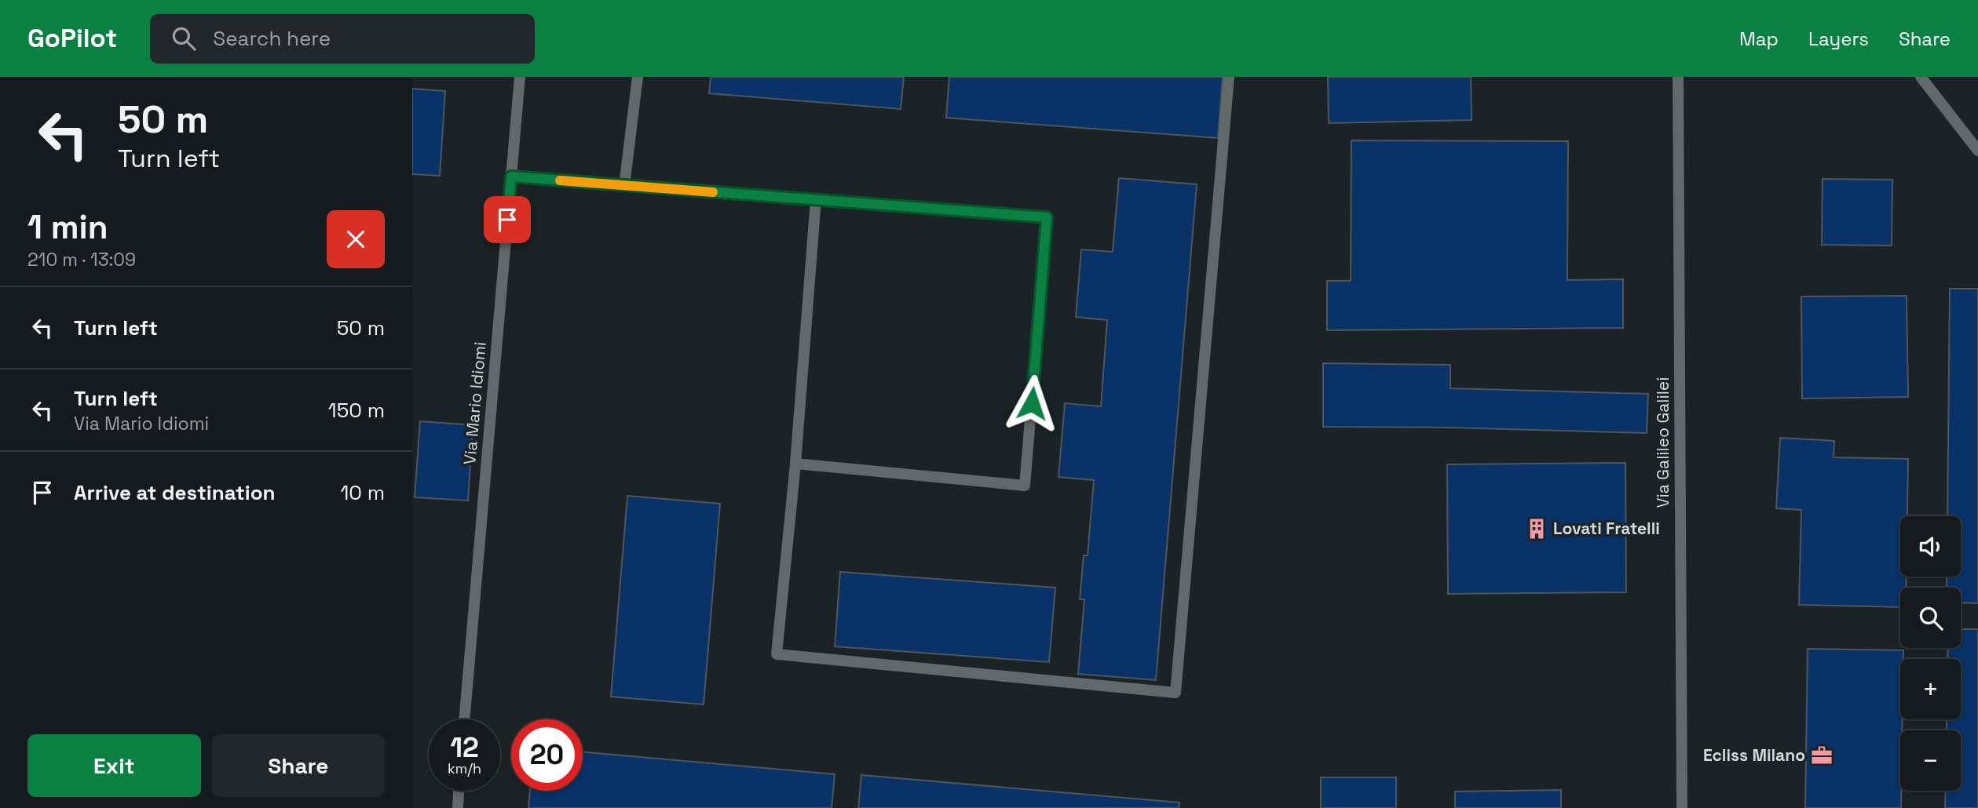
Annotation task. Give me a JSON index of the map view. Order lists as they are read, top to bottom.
{
  "streets": {
    "street": ["Via Mario Idiomi", "Via Galileo Galilei"]
  },
  "places": {
    "building": ["Lovati Fratelli"],
    "office": ["Ecliss Milano"]
  },
  "page": {
    "header": "GoPilot",
    "search": "Search here",
    "nav": ["Map", "Layers", "Share"],
    "turn": ["50 m", "Turn left"],
    "heading": ["1 min", "210 m · 13:09"],
    "list": [
      {
        "name": "Turn left",
        "value": "50 m"
      },
      {
        "name": "Turn left",
        "note": "Via Mario Idiomi",
        "value": "150 m"
      },
      {
        "name": "Arrive at destination",
        "value": "10 m"
      }
    ],
    "map_buttons": ["+", "−"],
    "speed": "12 km/h",
    "limit": "20",
    "buttons": ["Exit", "Share"]
  }
}
